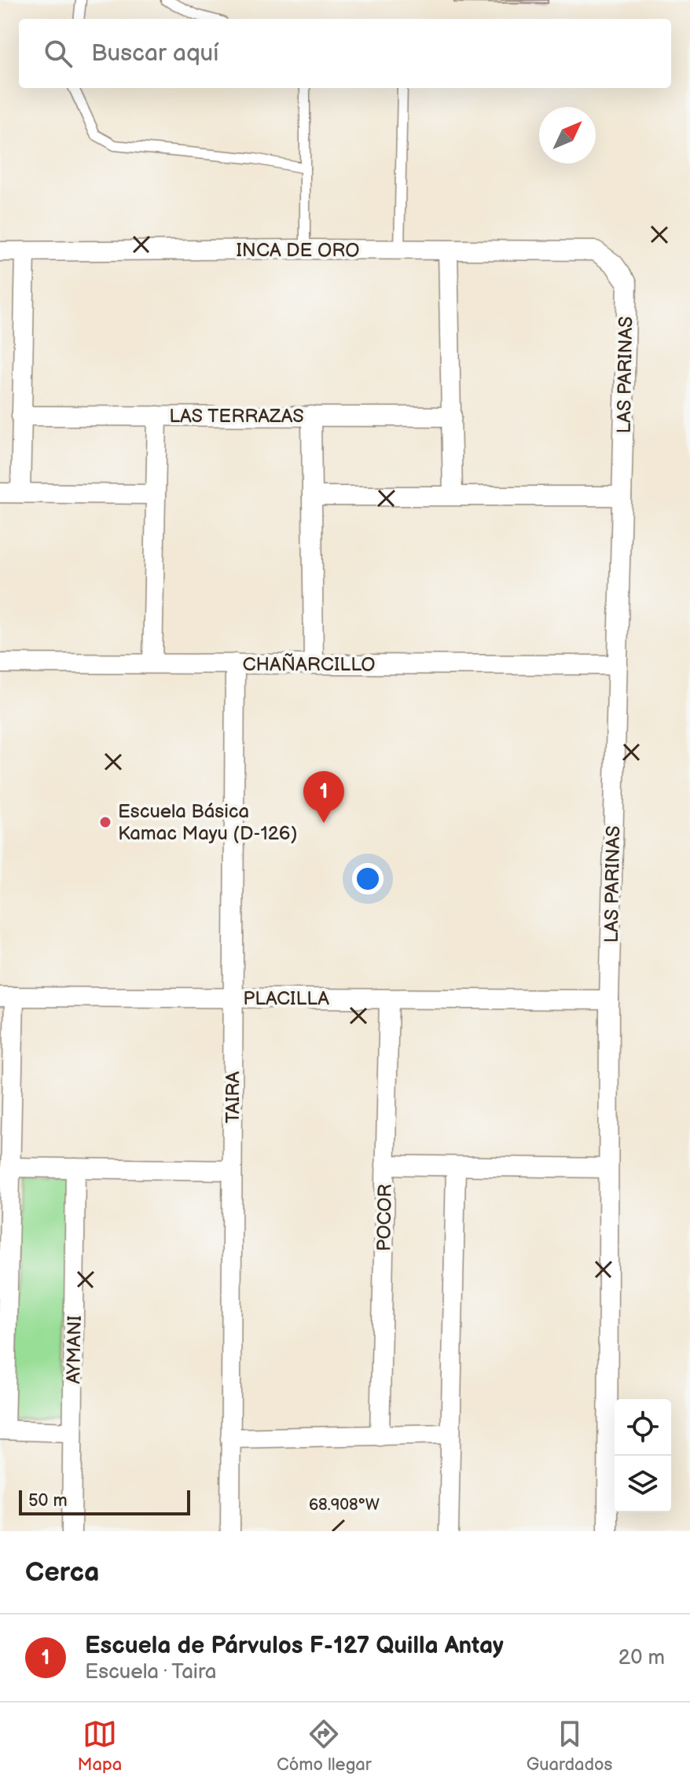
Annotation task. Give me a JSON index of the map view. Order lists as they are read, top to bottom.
{
  "streets": {
    "street": [
      "INCA DE ORO",
      "LAS PARINAS",
      "LAS TERRAZAS",
      "CHAÑARCILLO",
      "PLACILLA",
      "TAIRA",
      "POCOR",
      "AYMANI"
    ]
  },
  "crossings": [
    ["INCA DE ORO", "LAS PARINAS"],
    ["LAS PARINAS", "CHAÑARCILLO"],
    ["LAS PARINAS", "PLACILLA"],
    ["CHAÑARCILLO", "TAIRA"],
    ["PLACILLA", "TAIRA"],
    ["PLACILLA", "POCOR"]
  ],
  "places": ["Escuela Básica Kamac Mayu (D-126)"],
  "scale_bar": "50 m",
  "north": "top right",
  "page": {
    "search": "Buscar aquí",
    "pins": "1",
    "scale": "50 m",
    "heading": "Cerca",
    "list": [
      {
        "mark": "1",
        "name": "Escuela de Párvulos F-127 Quilla Antay",
        "note": "Escuela · Taira",
        "value": "20 m"
      }
    ],
    "nav": ["Mapa", "Cómo llegar", "Guardados"]
  },
  "coordinates": ["68.908°W"]
}
